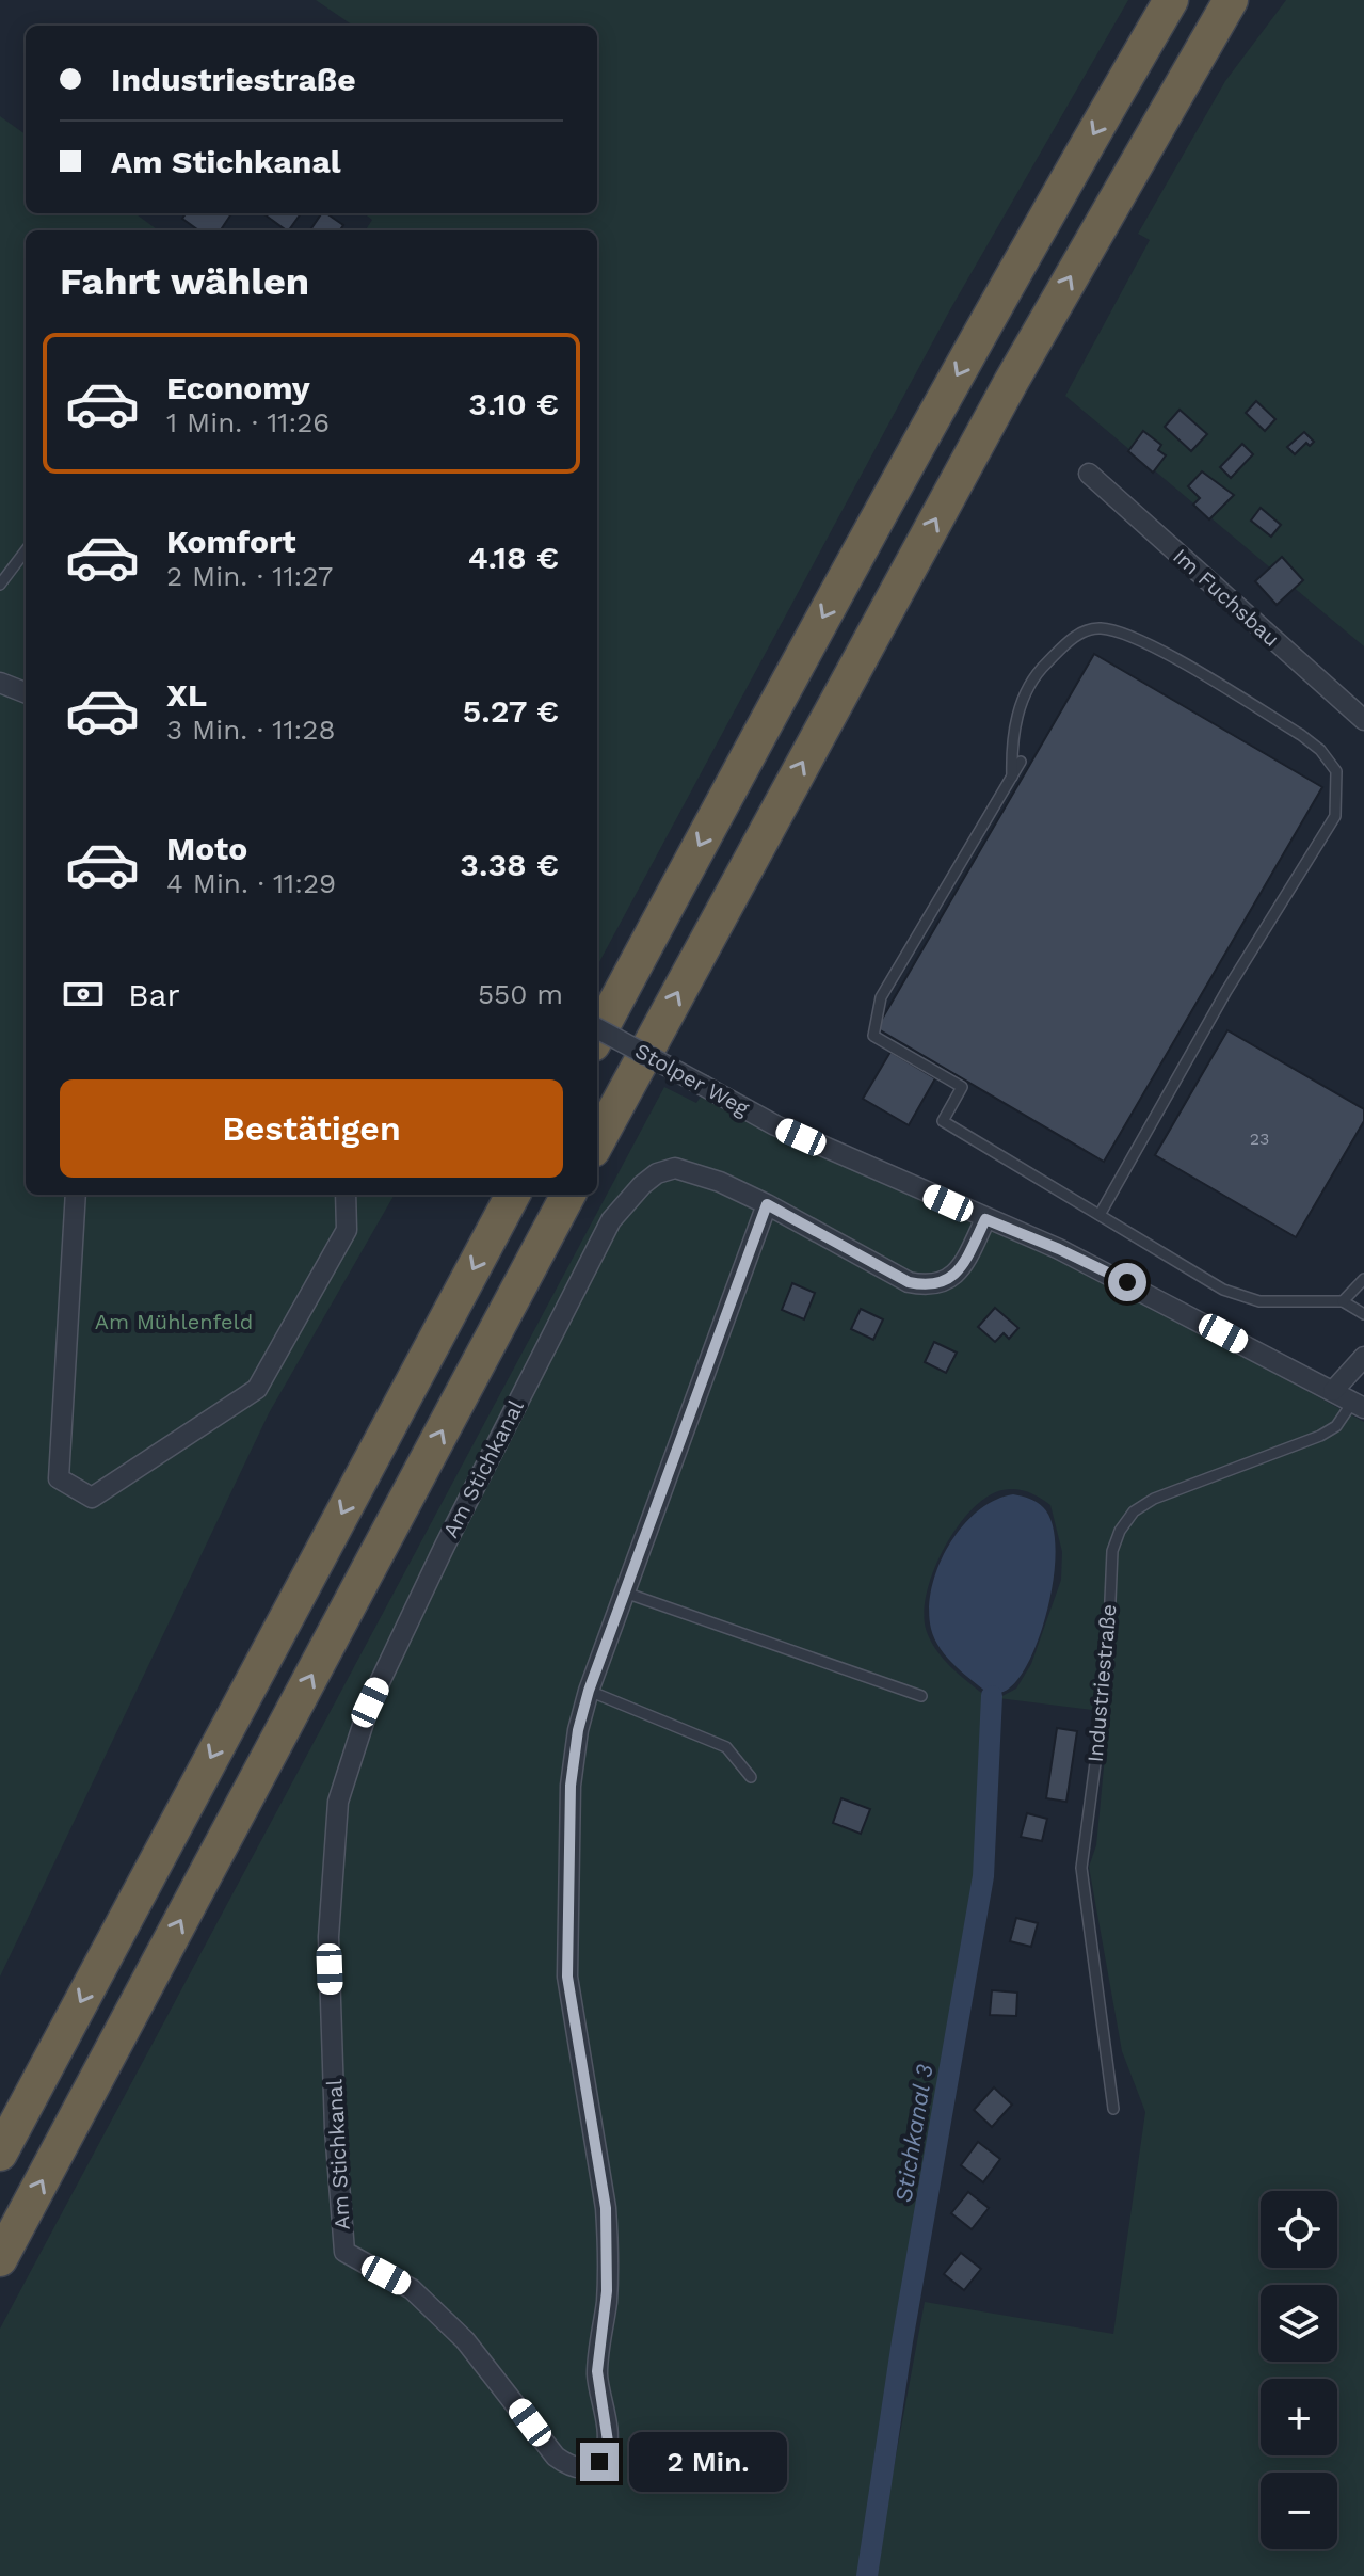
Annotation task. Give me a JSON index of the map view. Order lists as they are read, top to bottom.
{
  "streets": {
    "street": [
      "Im Fuchsbau",
      "Stolper Weg",
      "Am Stichkanal",
      "Industriestraße"
    ]
  },
  "crossings": [
    ["Stolper Weg", "Industriestraße"],
    ["Am Stichkanal", "Industriestraße"]
  ],
  "water": ["Stichkanal 3"],
  "parks": ["Am Mühlenfeld"],
  "house_numbers": ["23"],
  "page": {
    "banner": ["Industriestraße", "Am Stichkanal"],
    "heading": "Fahrt wählen",
    "list": [
      {
        "name": "Economy",
        "note": "1 Min. · 11:26",
        "value": "3.10 €"
      },
      {
        "name": "Komfort",
        "note": "2 Min. · 11:27",
        "value": "4.18 €"
      },
      {
        "name": "XL",
        "note": "3 Min. · 11:28",
        "value": "5.27 €"
      },
      {
        "name": "Moto",
        "note": "4 Min. · 11:29",
        "value": "3.38 €"
      }
    ],
    "pay": ["Bar", "550 m"],
    "buttons": "Bestätigen",
    "map_buttons": ["+", "−"],
    "bubble": "2 Min."
  }
}
